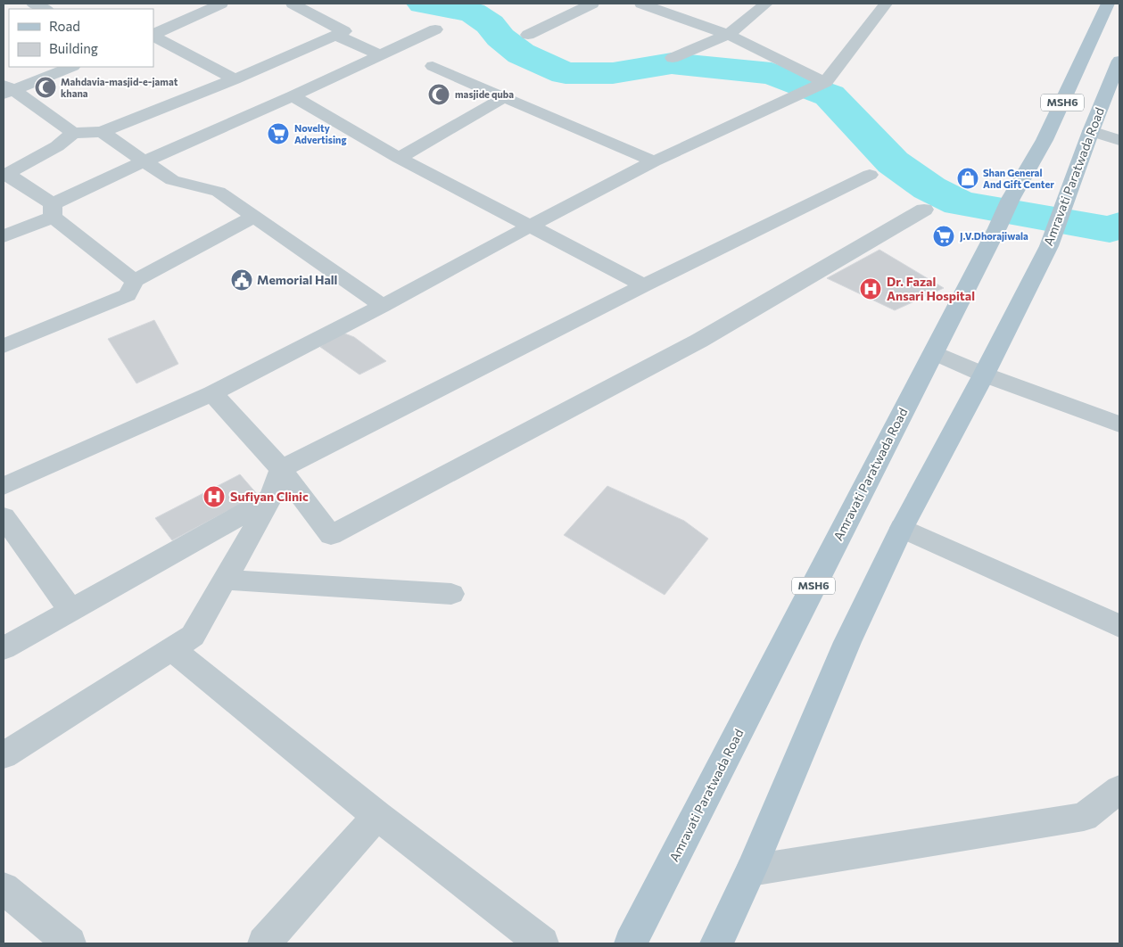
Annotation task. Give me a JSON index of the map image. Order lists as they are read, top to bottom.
{
  "streets": {
    "main road": ["MSH6", "Amravati Paratwada Road"]
  },
  "places": {
    "mosque": ["Mahdavia-masjid-e-jamat khana", "masjide quba"],
    "supermarket": ["Novelty Advertising", "J.V.Dhorajiwala"],
    "shop": ["Shan General And Gift Center"],
    "public building": ["Memorial Hall"],
    "hospital": ["Dr. Fazal Ansari Hospital", "Sufiyan Clinic"]
  },
  "legend": ["Road", "Building"]
}
